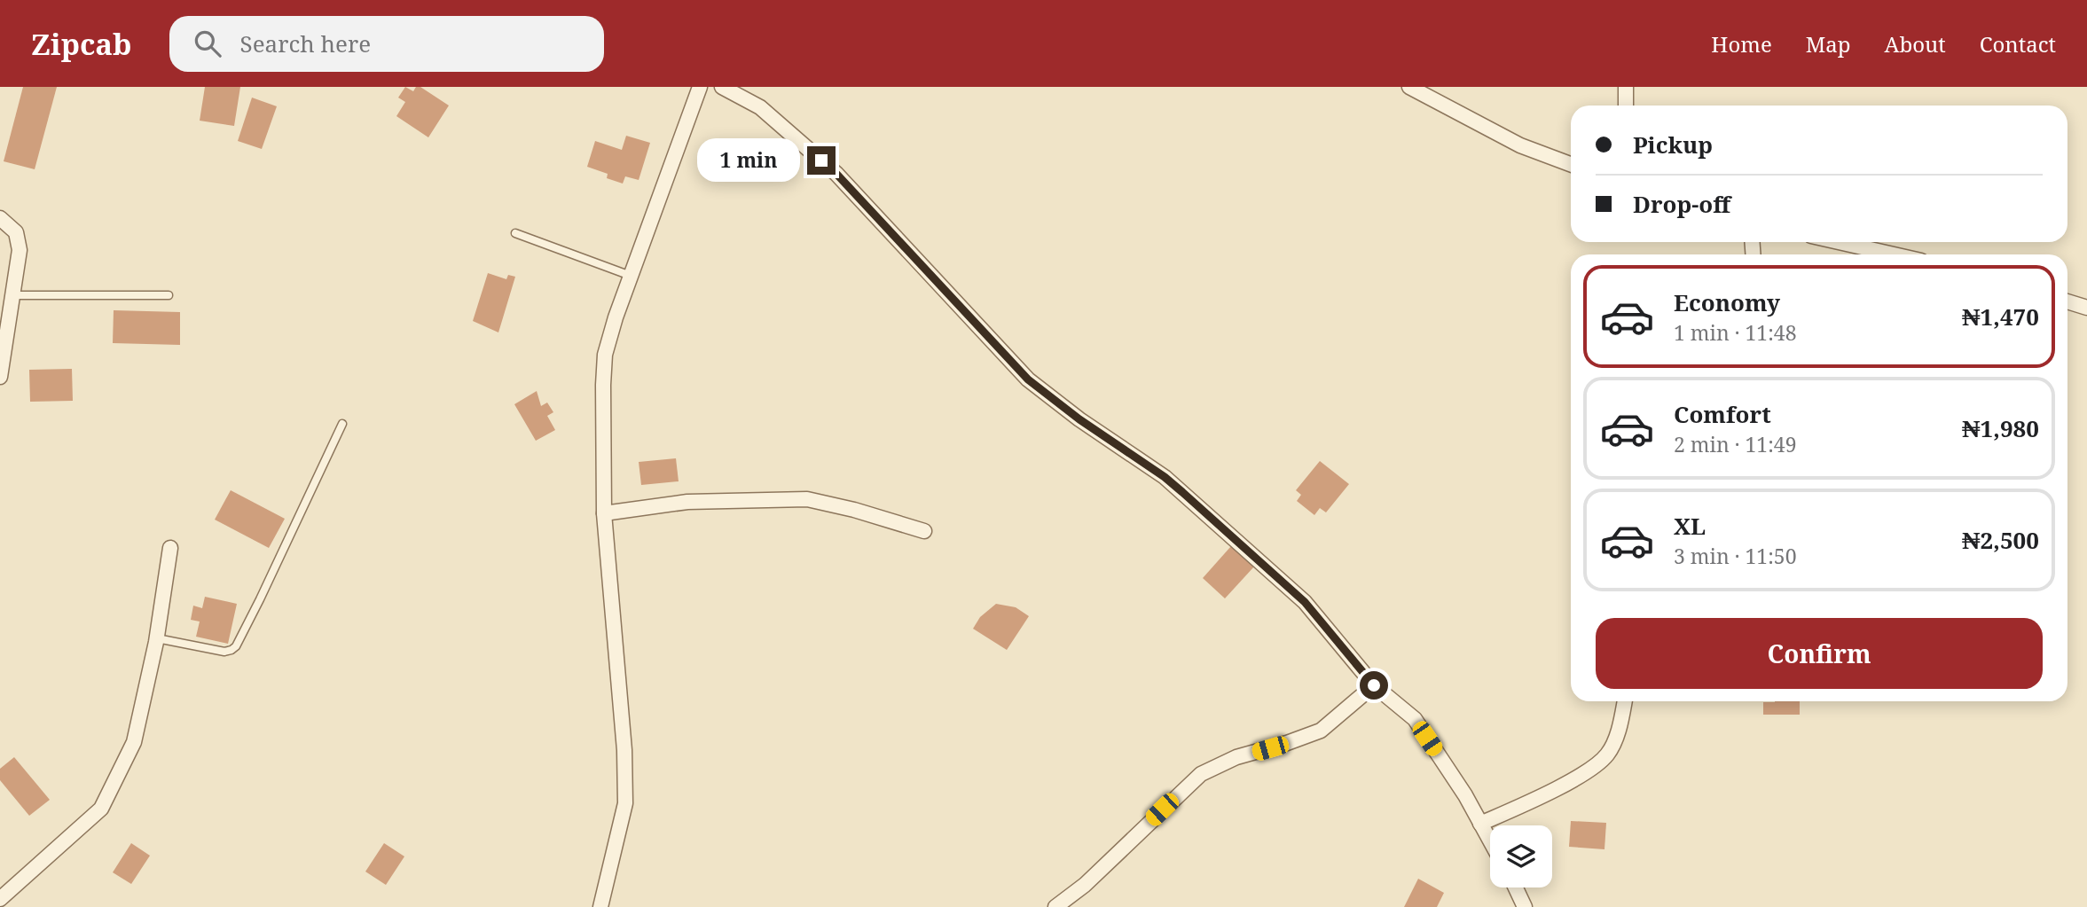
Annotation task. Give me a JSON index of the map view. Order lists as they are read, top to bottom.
{
  "page": {
    "header": "Zipcab",
    "search": "Search here",
    "nav": [
      "Home",
      "Map",
      "About",
      "Contact"
    ],
    "banner": ["Pickup", "Drop-off"],
    "bubble": "1 min",
    "list": [
      {
        "name": "Economy",
        "note": "1 min · 11:48",
        "value": "₦1,470"
      },
      {
        "name": "Comfort",
        "note": "2 min · 11:49",
        "value": "₦1,980"
      },
      {
        "name": "XL",
        "note": "3 min · 11:50",
        "value": "₦2,500"
      }
    ],
    "buttons": "Confirm"
  }
}
